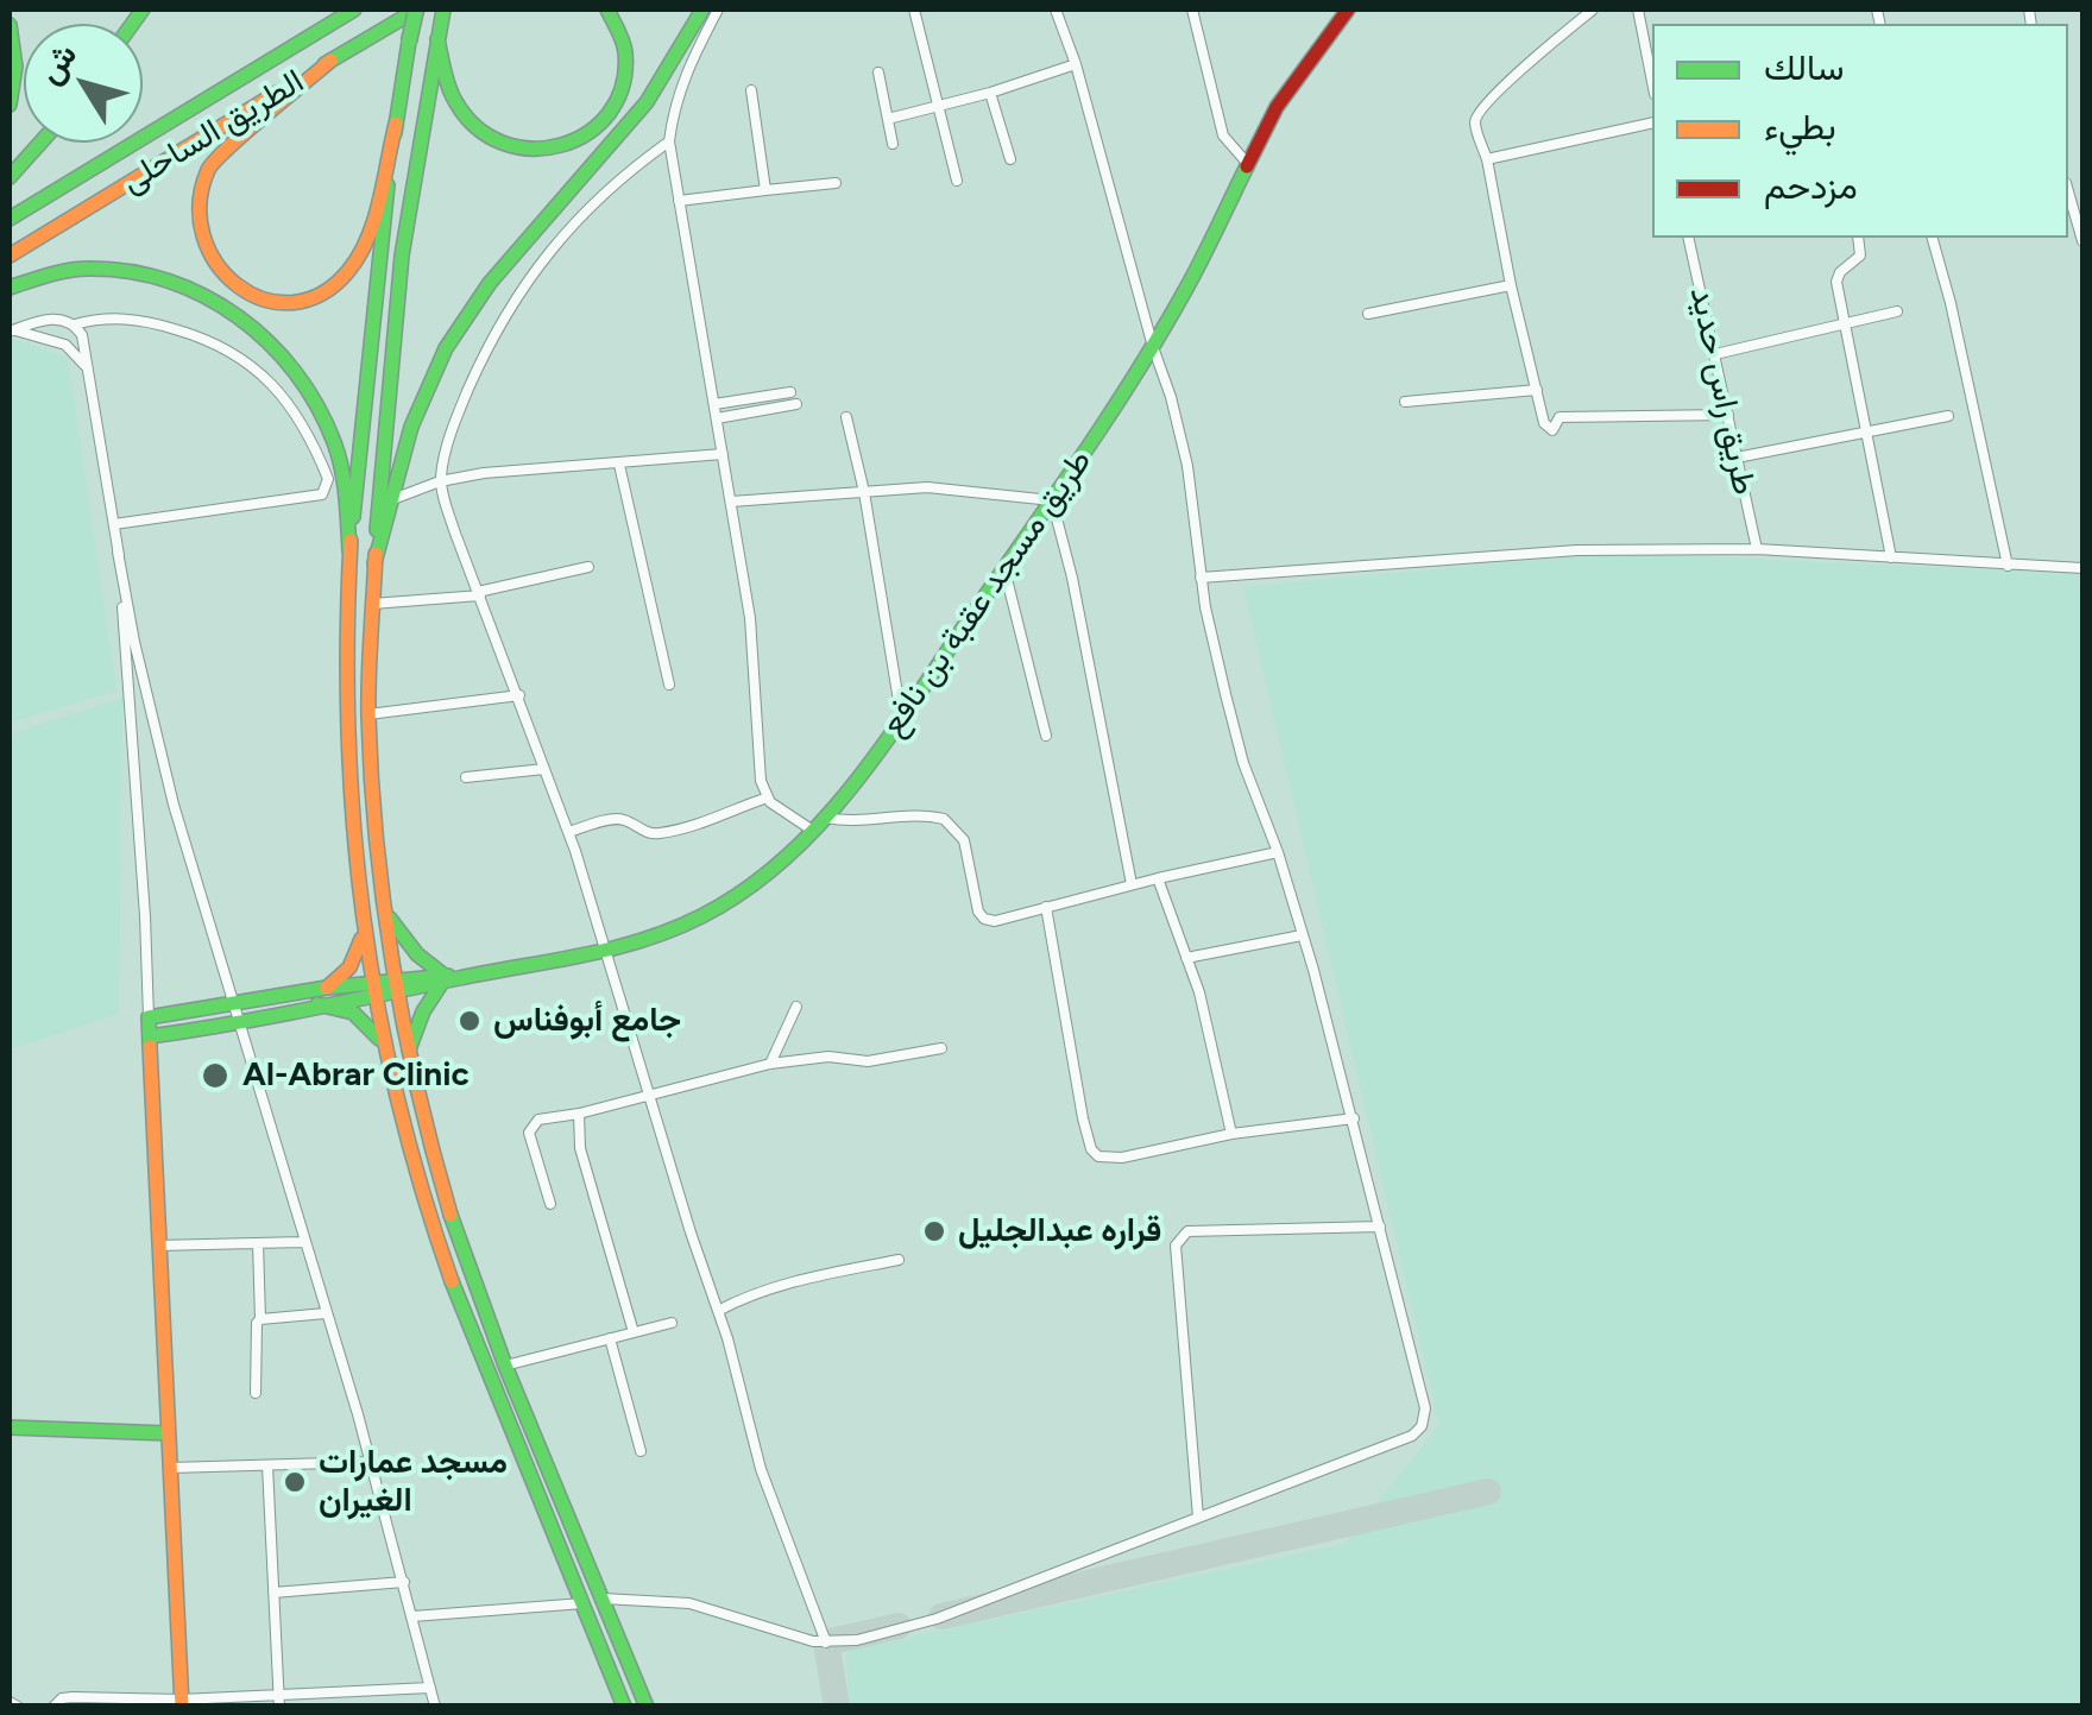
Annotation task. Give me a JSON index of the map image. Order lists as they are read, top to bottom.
{
  "streets": {
    "main road": ["الطريق الساحلى", "طريق مسجد عقبة بن نافع"],
    "street": ["طريق راس حديد"]
  },
  "places": [
    "جامع أبوفناس",
    "Al-Abrar Clinic",
    "قراره عبدالجليل",
    "مسجد عمارات الغيران"
  ],
  "legend": ["سالك", "بطيء", "مزدحم"],
  "north": "top left"
}
